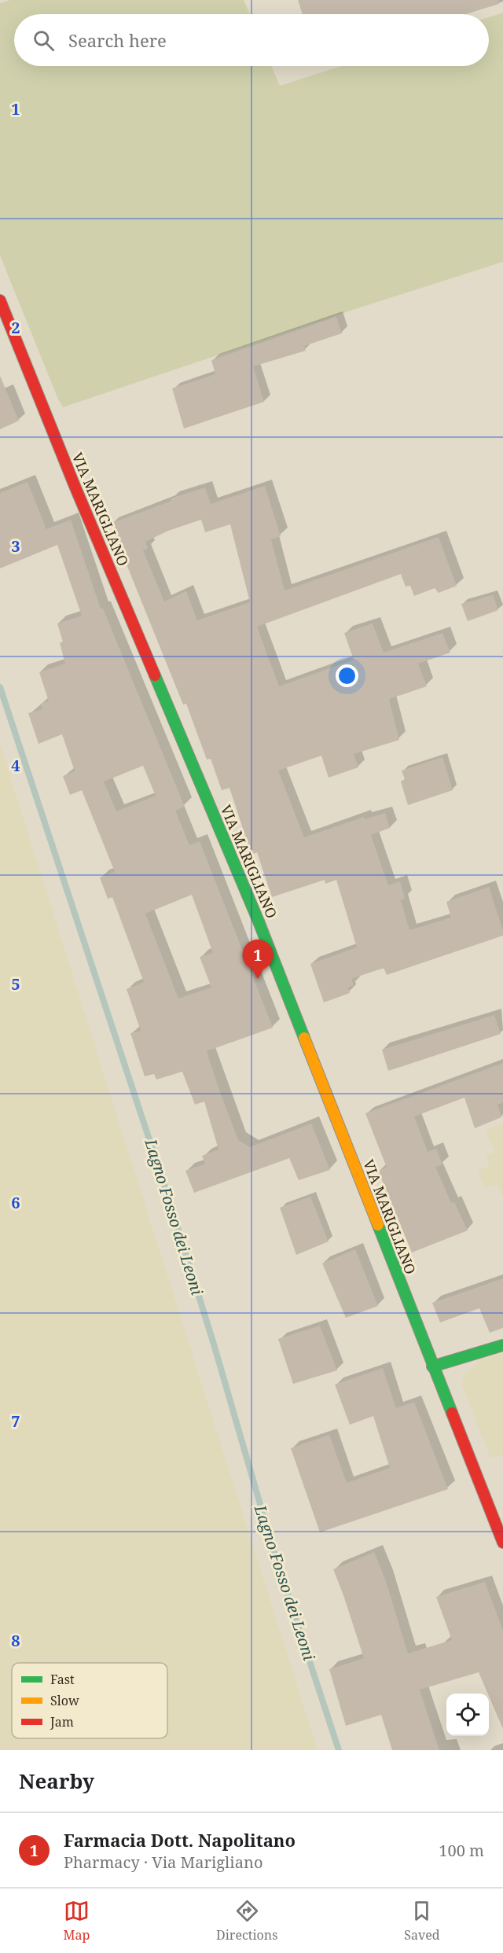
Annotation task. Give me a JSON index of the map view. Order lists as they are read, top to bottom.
{
  "streets": {
    "street": ["VIA MARIGLIANO"]
  },
  "water": ["Lagno Fosso dei Leoni"],
  "legend": ["Fast", "Slow", "Jam"],
  "page": {
    "search": "Search here",
    "pins": "1",
    "heading": "Nearby",
    "list": [
      {
        "mark": "1",
        "name": "Farmacia Dott. Napolitano",
        "note": "Pharmacy · Via Marigliano",
        "value": "100 m"
      }
    ],
    "nav": ["Map", "Directions", "Saved"]
  },
  "grid": {
    "rows": [
      "1",
      "2",
      "3",
      "4",
      "5",
      "6",
      "7",
      "8"
    ]
  }
}
